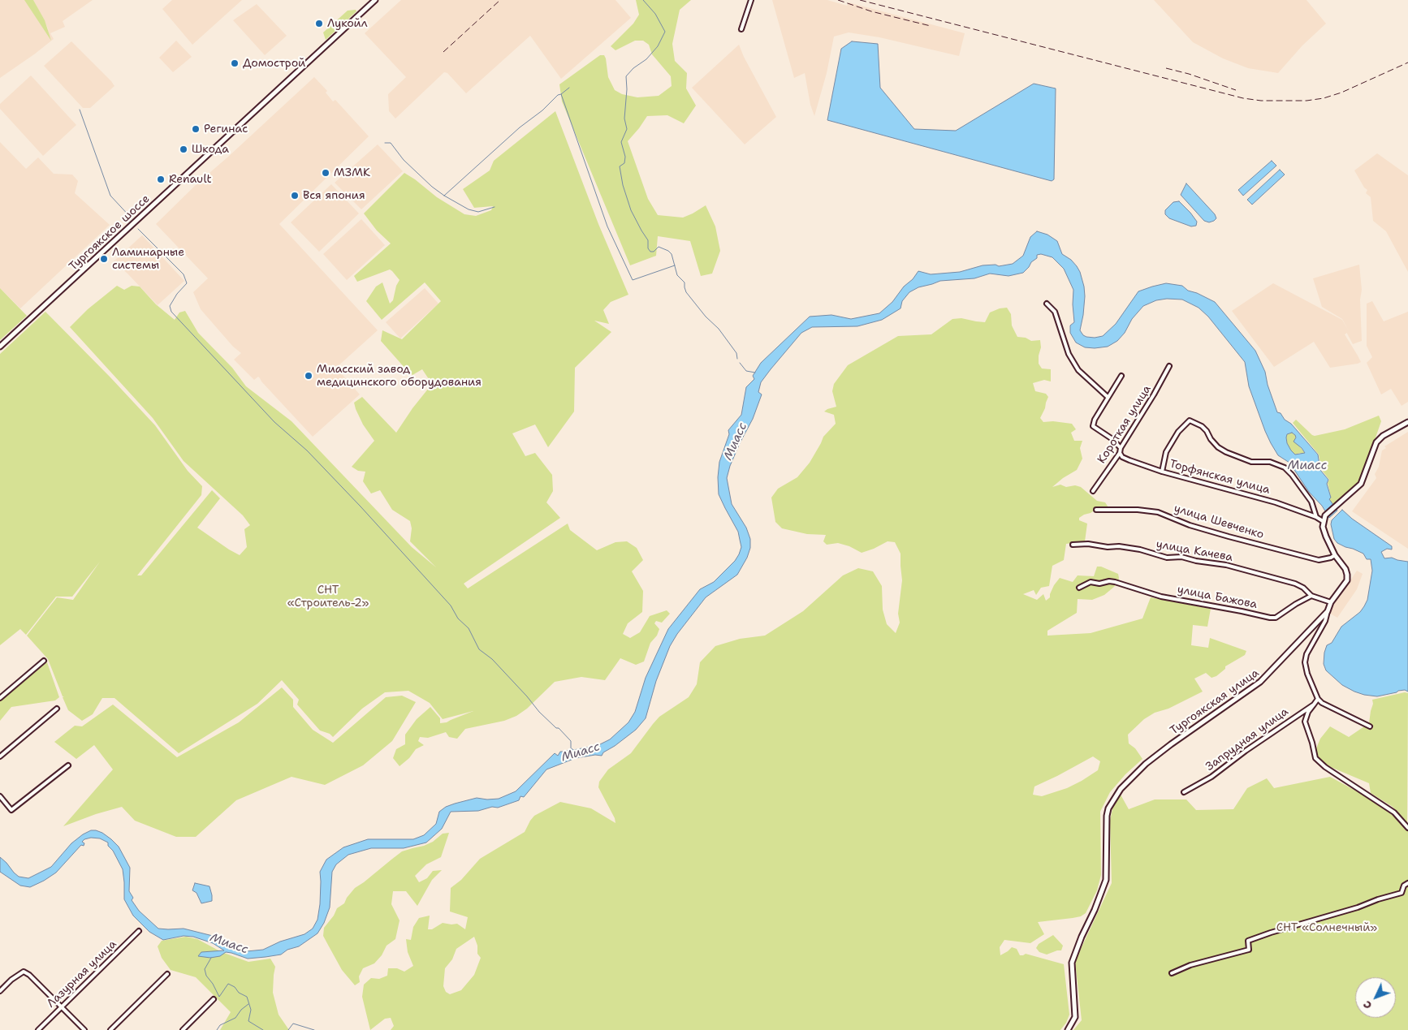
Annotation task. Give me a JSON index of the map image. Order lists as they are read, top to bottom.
{
  "streets": {
    "main road": ["Тургоякское шоссе", "Тургоякская улица"],
    "street": [
      "Короткая улица",
      "Торфянская улица",
      "улица Шевченко",
      "улица Качева",
      "улица Бажова",
      "Запрудная улица",
      "Лазурная улица"
    ]
  },
  "crossings": [
    ["Короткая улица", "Торфянская улица"],
    ["Торфянская улица", "Тургоякская улица"],
    ["улица Шевченко", "Тургоякская улица"],
    ["улица Качева", "улица Бажова"],
    ["улица Качева", "Тургоякская улица"]
  ],
  "water": ["Миасс"],
  "parks": ["СНТ «Строитель-2»", "СНТ «Солнечный»"],
  "places": [
    "Лукойл",
    "Домострой",
    "Регинас",
    "Шкода",
    "МЗМК",
    "Renault",
    "Вся япония",
    "Ламинарные системы",
    "Миасский завод медицинского оборудования"
  ],
  "north": "bottom left"
}
